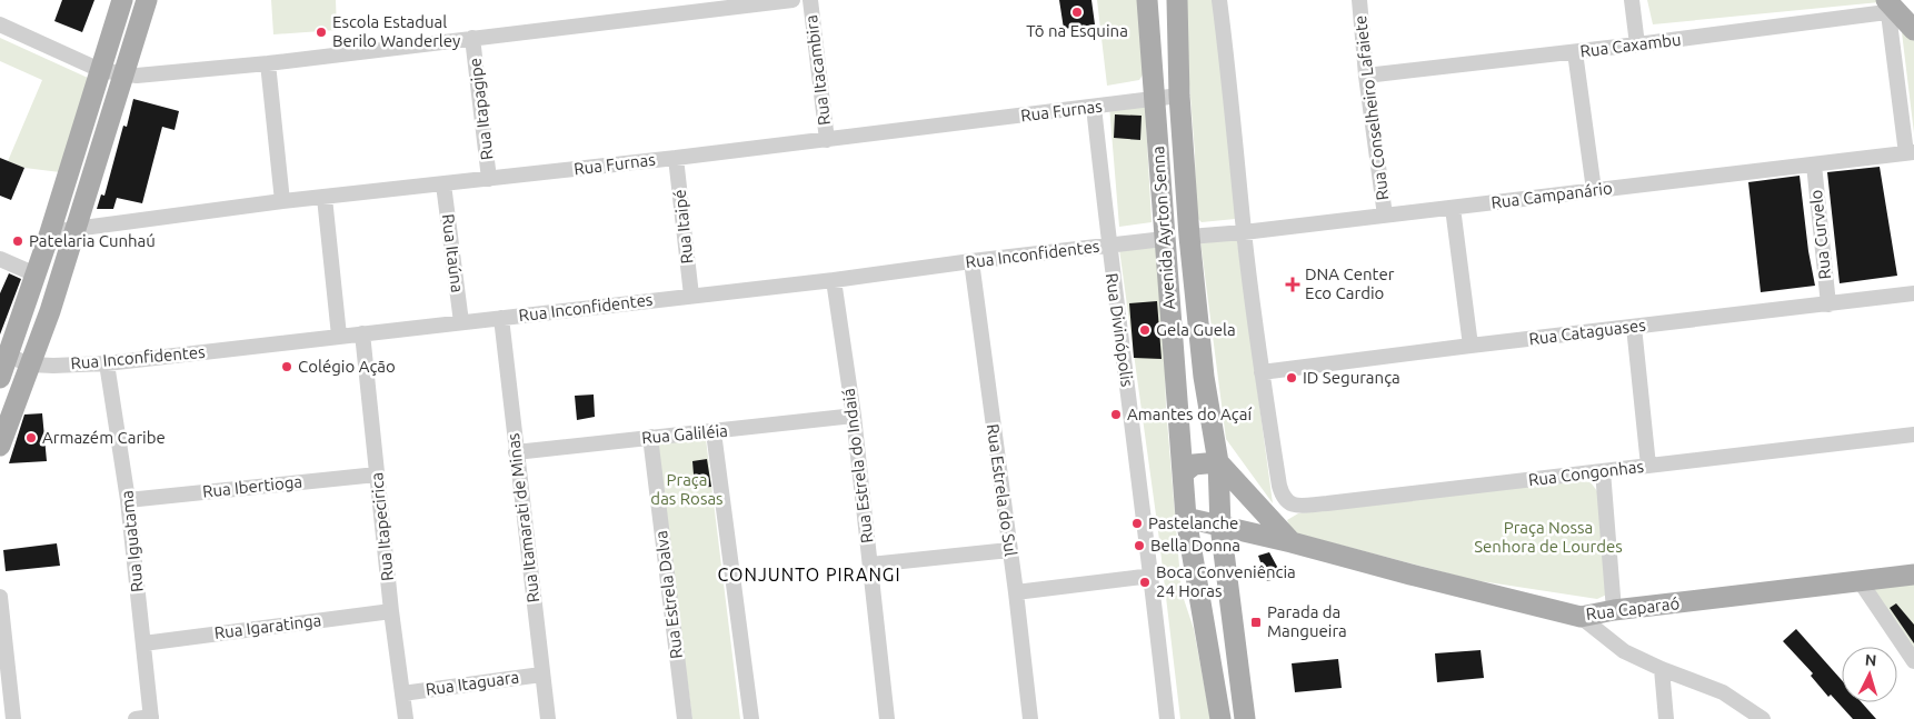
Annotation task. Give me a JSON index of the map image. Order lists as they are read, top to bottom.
{
  "streets": {
    "main road": ["Avenida Ayrton Senna", "Rua Caparaó"],
    "street": [
      "Rua Caxambu",
      "Rua Itacambira",
      "Rua Conselheiro Lafaiete",
      "Rua Itapagipe",
      "Rua Furnas",
      "Rua Campanário",
      "Rua Itaipé",
      "Rua Curvelo",
      "Rua Itaúna",
      "Rua Inconfidentes",
      "Rua Divinópolis",
      "Rua Cataguases",
      "Rua Galiléia",
      "Rua Estrela do Indaiá",
      "Rua Congonhas",
      "Rua Ibertioga",
      "Rua Estrela do Sul",
      "Rua Itamarati de Minas",
      "Rua Itapecirica",
      "Rua Iguatama",
      "Rua Estrela Dalva",
      "Rua Igaratinga",
      "Rua Itaguara"
    ]
  },
  "crossings": [
    ["Rua Caxambu", "Rua Conselheiro Lafaiete"],
    ["Rua Itacambira", "Rua Furnas"],
    ["Rua Conselheiro Lafaiete", "Rua Campanário"],
    ["Rua Itapagipe", "Rua Furnas"],
    ["Rua Furnas", "Rua Itaipé"],
    ["Rua Furnas", "Avenida Ayrton Senna"],
    ["Rua Furnas", "Rua Itaúna"],
    ["Rua Furnas", "Rua Divinópolis"],
    ["Rua Campanário", "Avenida Ayrton Senna"],
    ["Rua Campanário", "Rua Curvelo"],
    ["Rua Itaipé", "Rua Inconfidentes"],
    ["Avenida Ayrton Senna", "Rua Inconfidentes"],
    ["Avenida Ayrton Senna", "Rua Caparaó"],
    ["Rua Curvelo", "Rua Cataguases"],
    ["Rua Itaúna", "Rua Inconfidentes"],
    ["Rua Inconfidentes", "Rua Divinópolis"],
    ["Rua Inconfidentes", "Rua Estrela do Indaiá"],
    ["Rua Inconfidentes", "Rua Estrela do Sul"],
    ["Rua Inconfidentes", "Rua Itamarati de Minas"],
    ["Rua Inconfidentes", "Rua Itapecirica"],
    ["Rua Inconfidentes", "Rua Iguatama"],
    ["Rua Cataguases", "Rua Congonhas"],
    ["Rua Galiléia", "Rua Estrela do Indaiá"],
    ["Rua Galiléia", "Rua Itamarati de Minas"],
    ["Rua Galiléia", "Rua Estrela Dalva"],
    ["Rua Ibertioga", "Rua Itapecirica"],
    ["Rua Ibertioga", "Rua Iguatama"],
    ["Rua Itamarati de Minas", "Rua Itaguara"],
    ["Rua Itapecirica", "Rua Igaratinga"],
    ["Rua Itapecirica", "Rua Itaguara"],
    ["Rua Iguatama", "Rua Igaratinga"]
  ],
  "districts": ["CONJUNTO PIRANGI"],
  "parks": ["Praça das Rosas", "Praça Nossa Senhora de Lourdes"],
  "places": {
    "other": [
      "Tō na Esquina",
      "Escola Estadual Berilo Wanderley",
      "Patelaria Cunhaú",
      "Gela Guela",
      "Colégio Ação",
      "ID Segurança",
      "Amantes do Açaí",
      "Armazém Caribe",
      "Pastelanche",
      "Bella Donna",
      "Boca Conveniência 24 Horas"
    ],
    "health": ["DNA Center Eco Cardio"],
    "transit": ["Parada da Mangueira"]
  },
  "north": "top"
}
